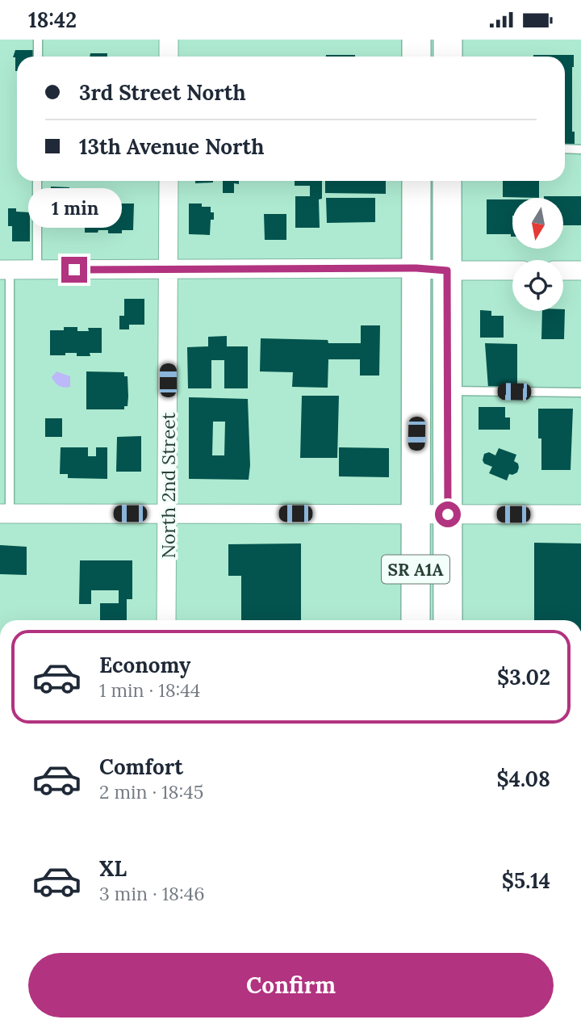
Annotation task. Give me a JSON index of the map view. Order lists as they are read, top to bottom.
{
  "streets": {
    "main road": ["SR A1A"],
    "street": ["North 2nd Street"]
  },
  "north": "bottom",
  "page": {
    "status": "18:42",
    "banner": ["3rd Street North", "13th Avenue North"],
    "bubble": "1 min",
    "list": [
      {
        "name": "Economy",
        "note": "1 min · 18:44",
        "value": "$3.02"
      },
      {
        "name": "Comfort",
        "note": "2 min · 18:45",
        "value": "$4.08"
      },
      {
        "name": "XL",
        "note": "3 min · 18:46",
        "value": "$5.14"
      }
    ],
    "buttons": "Confirm"
  }
}
